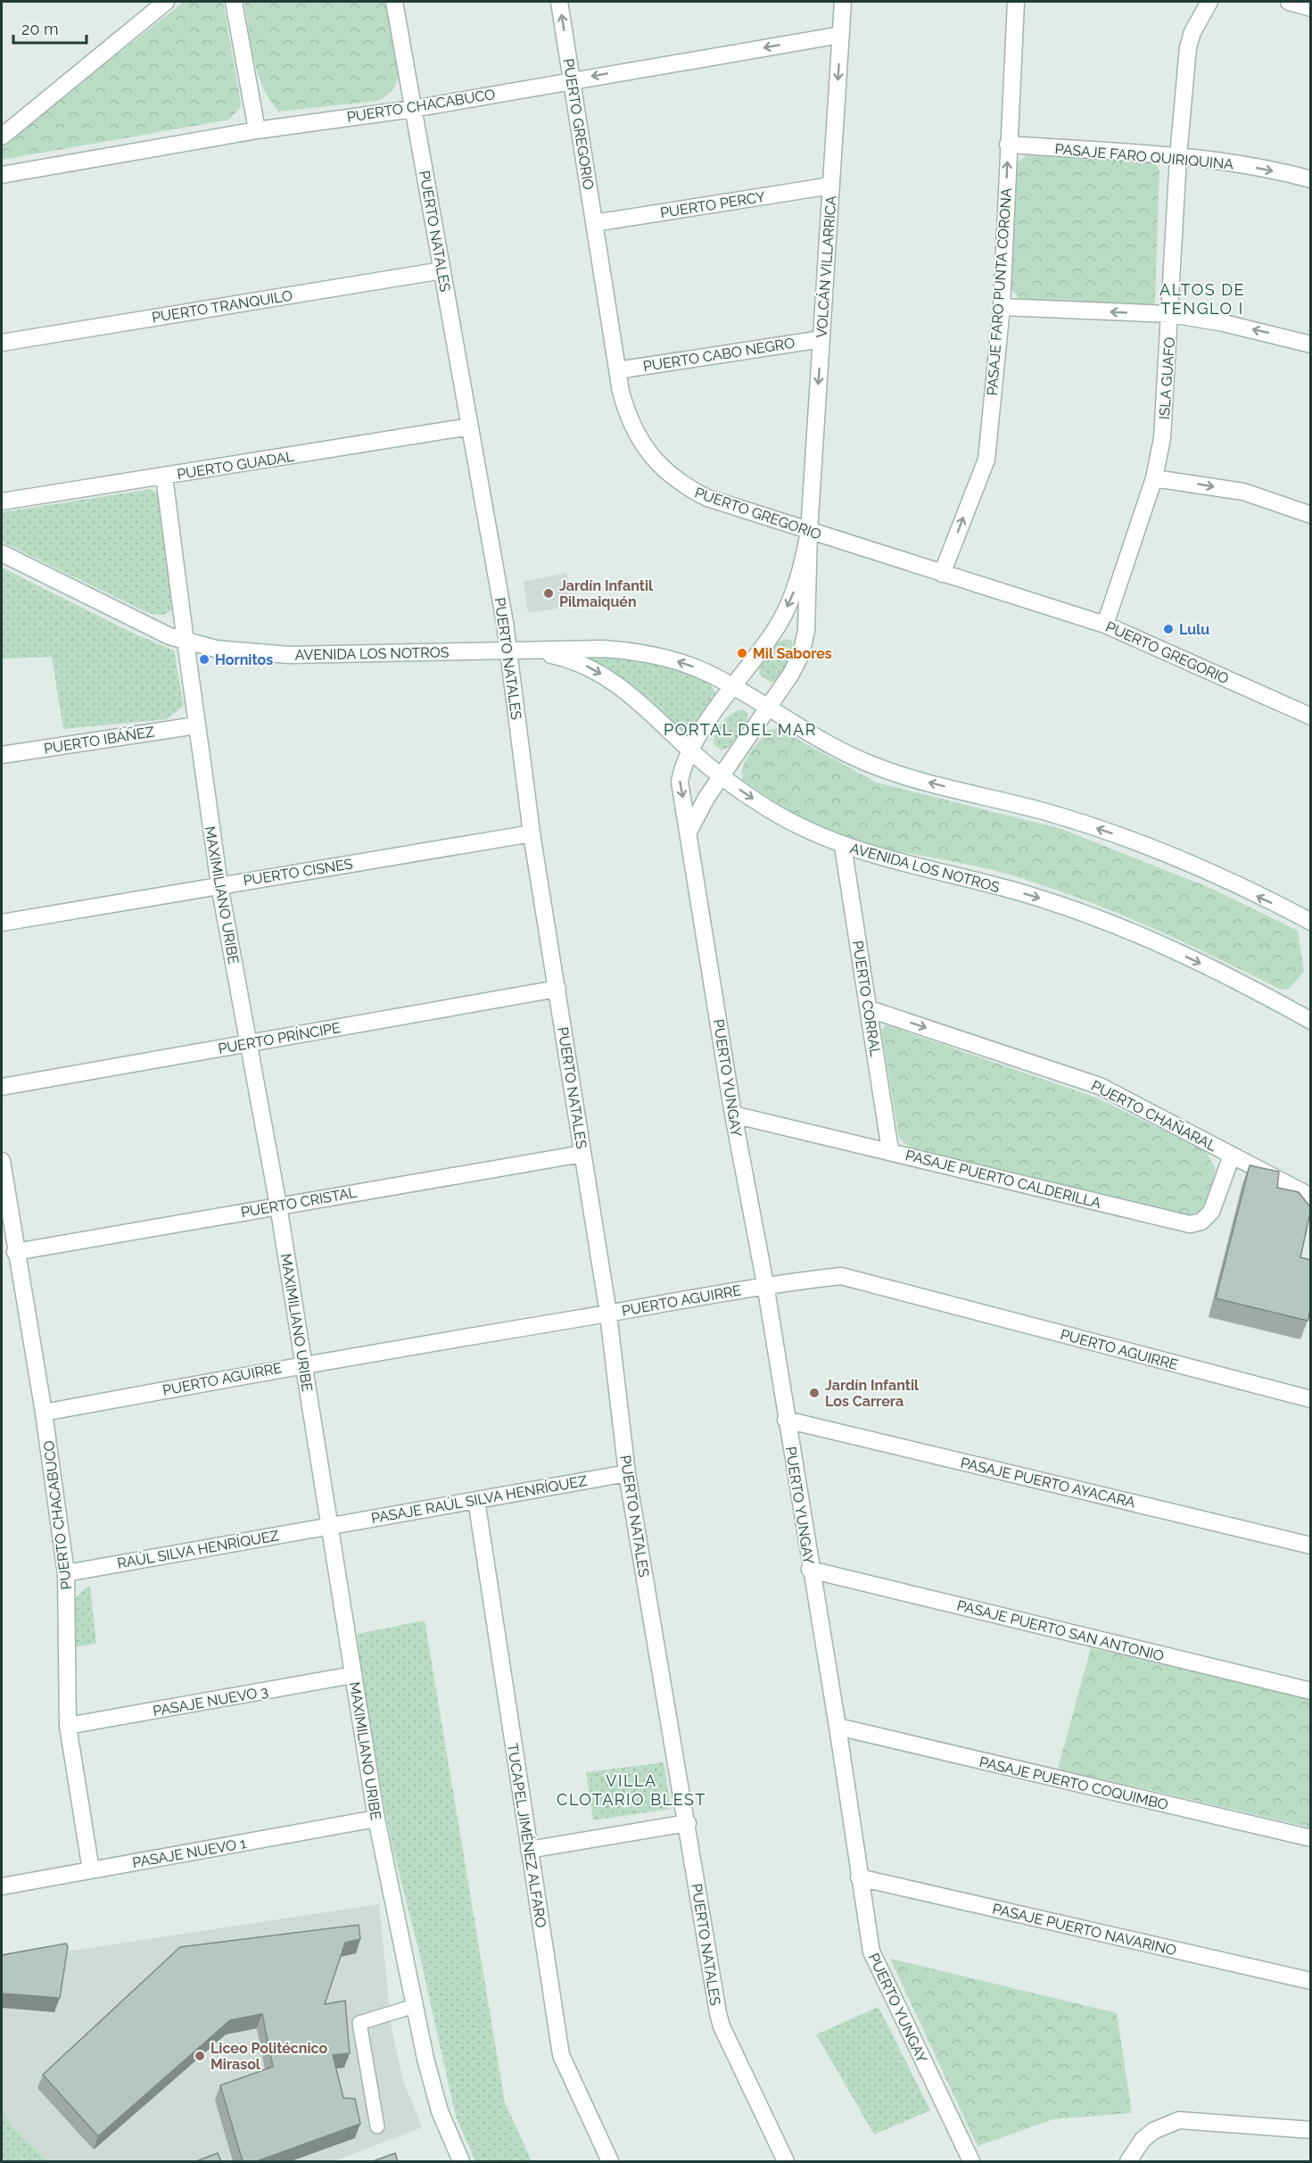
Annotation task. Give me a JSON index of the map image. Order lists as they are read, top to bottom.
{
  "streets": {
    "street": [
      "PUERTO CHACABUCO",
      "PUERTO GREGORIO",
      "PASAJE FARO QUIRIQUINA",
      "PUERTO PERCY",
      "PUERTO NATALES",
      "VOLCÁN VILLARRICA",
      "PASAJE FARO PUNTA CORONA",
      "PUERTO TRANQUILO",
      "PUERTO CABO NEGRO",
      "ISLA GUAFO",
      "PUERTO GUADAL",
      "AVENIDA LOS NOTROS",
      "PUERTO IBÁÑEZ",
      "PUERTO CISNES",
      "MAXIMILIANO URIBE",
      "PUERTO CORRAL",
      "PUERTO PRÍNCIPE",
      "PUERTO YUNGAY",
      "PUERTO CHAÑARAL",
      "PASAJE PUERTO CALDERILLA",
      "PUERTO CRISTAL",
      "PUERTO AGUIRRE",
      "PASAJE PUERTO AYACARA",
      "PASAJE RAÚL SILVA HENRÍQUEZ",
      "RAÚL SILVA HENRÍQUEZ",
      "PASAJE PUERTO SAN ANTONIO",
      "PASAJE NUEVO 3",
      "PASAJE PUERTO COQUIMBO",
      "TUCAPEL JIMÉNEZ ALFARO",
      "PASAJE NUEVO 1",
      "PASAJE PUERTO NAVARINO"
    ]
  },
  "crossings": [
    ["PUERTO CHACABUCO", "PUERTO GREGORIO"],
    ["PUERTO CHACABUCO", "PUERTO NATALES"],
    ["PUERTO CHACABUCO", "VOLCÁN VILLARRICA"],
    ["PUERTO CHACABUCO", "PUERTO CRISTAL"],
    ["PUERTO CHACABUCO", "PUERTO AGUIRRE"],
    ["PUERTO CHACABUCO", "RAÚL SILVA HENRÍQUEZ"],
    ["PUERTO CHACABUCO", "PASAJE NUEVO 3"],
    ["PUERTO CHACABUCO", "PASAJE NUEVO 1"],
    ["PUERTO GREGORIO", "PUERTO PERCY"],
    ["PUERTO GREGORIO", "VOLCÁN VILLARRICA"],
    ["PUERTO GREGORIO", "PASAJE FARO PUNTA CORONA"],
    ["PUERTO GREGORIO", "PUERTO CABO NEGRO"],
    ["PUERTO GREGORIO", "ISLA GUAFO"],
    ["PASAJE FARO QUIRIQUINA", "PASAJE FARO PUNTA CORONA"],
    ["PASAJE FARO QUIRIQUINA", "ISLA GUAFO"],
    ["PUERTO PERCY", "VOLCÁN VILLARRICA"],
    ["PUERTO NATALES", "PUERTO TRANQUILO"],
    ["PUERTO NATALES", "PUERTO GUADAL"],
    ["PUERTO NATALES", "AVENIDA LOS NOTROS"],
    ["PUERTO NATALES", "PUERTO CISNES"],
    ["PUERTO NATALES", "PUERTO PRÍNCIPE"],
    ["PUERTO NATALES", "PUERTO CRISTAL"],
    ["PUERTO NATALES", "PUERTO AGUIRRE"],
    ["PUERTO NATALES", "PASAJE RAÚL SILVA HENRÍQUEZ"],
    ["VOLCÁN VILLARRICA", "PUERTO CABO NEGRO"],
    ["VOLCÁN VILLARRICA", "AVENIDA LOS NOTROS"],
    ["VOLCÁN VILLARRICA", "PUERTO YUNGAY"],
    ["PUERTO GUADAL", "MAXIMILIANO URIBE"],
    ["AVENIDA LOS NOTROS", "MAXIMILIANO URIBE"],
    ["AVENIDA LOS NOTROS", "PUERTO CORRAL"],
    ["AVENIDA LOS NOTROS", "PUERTO YUNGAY"],
    ["PUERTO IBÁÑEZ", "MAXIMILIANO URIBE"],
    ["PUERTO CISNES", "MAXIMILIANO URIBE"],
    ["MAXIMILIANO URIBE", "PUERTO PRÍNCIPE"],
    ["MAXIMILIANO URIBE", "PUERTO CRISTAL"],
    ["MAXIMILIANO URIBE", "PUERTO AGUIRRE"],
    ["MAXIMILIANO URIBE", "PASAJE RAÚL SILVA HENRÍQUEZ"],
    ["MAXIMILIANO URIBE", "RAÚL SILVA HENRÍQUEZ"],
    ["MAXIMILIANO URIBE", "PASAJE NUEVO 3"],
    ["MAXIMILIANO URIBE", "PASAJE NUEVO 1"],
    ["PUERTO CORRAL", "PUERTO CHAÑARAL"],
    ["PUERTO CORRAL", "PASAJE PUERTO CALDERILLA"],
    ["PUERTO YUNGAY", "PASAJE PUERTO CALDERILLA"],
    ["PUERTO YUNGAY", "PUERTO AGUIRRE"],
    ["PUERTO YUNGAY", "PASAJE PUERTO AYACARA"],
    ["PUERTO YUNGAY", "PASAJE PUERTO SAN ANTONIO"],
    ["PUERTO YUNGAY", "PASAJE PUERTO COQUIMBO"],
    ["PUERTO YUNGAY", "PASAJE PUERTO NAVARINO"],
    ["PUERTO CHAÑARAL", "PASAJE PUERTO CALDERILLA"],
    ["PASAJE RAÚL SILVA HENRÍQUEZ", "RAÚL SILVA HENRÍQUEZ"],
    ["PASAJE RAÚL SILVA HENRÍQUEZ", "TUCAPEL JIMÉNEZ ALFARO"]
  ],
  "one_way": ["PASAJE FARO QUIRIQUINA", "PASAJE FARO PUNTA CORONA", "PUERTO CHAÑARAL"],
  "districts": ["ALTOS DE TENGLO I", "PORTAL DEL MAR", "VILLA CLOTARIO BLEST"],
  "places": [
    "Jardín Infantil Pilmaiquén",
    "Lulu",
    "Mil Sabores",
    "Hornitos",
    "Jardín Infantil Los Carrera",
    "Liceo Politécnico Mirasol"
  ],
  "scale_bar": "20 m"
}
